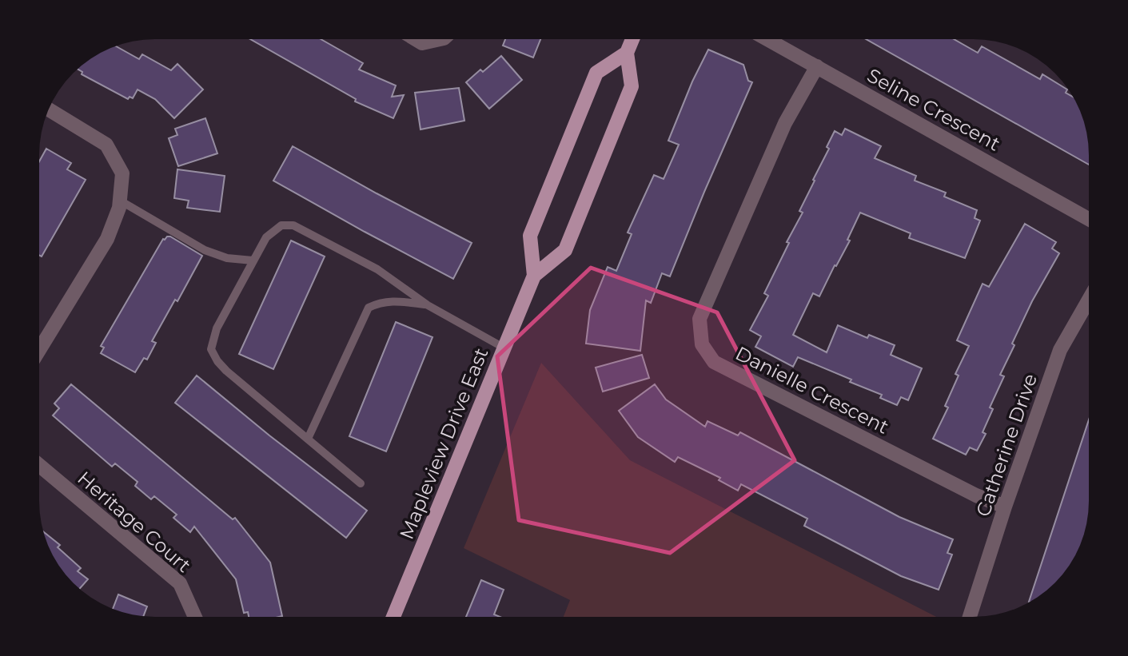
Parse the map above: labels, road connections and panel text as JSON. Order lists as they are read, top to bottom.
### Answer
{
  "streets": {
    "main road": ["Mapleview Drive East"],
    "street": [
      "Seline Crescent",
      "Danielle Crescent",
      "Catherine Drive",
      "Heritage Court"
    ]
  },
  "crossings": [
    ["Seline Crescent", "Danielle Crescent"],
    ["Danielle Crescent", "Catherine Drive"]
  ]
}
